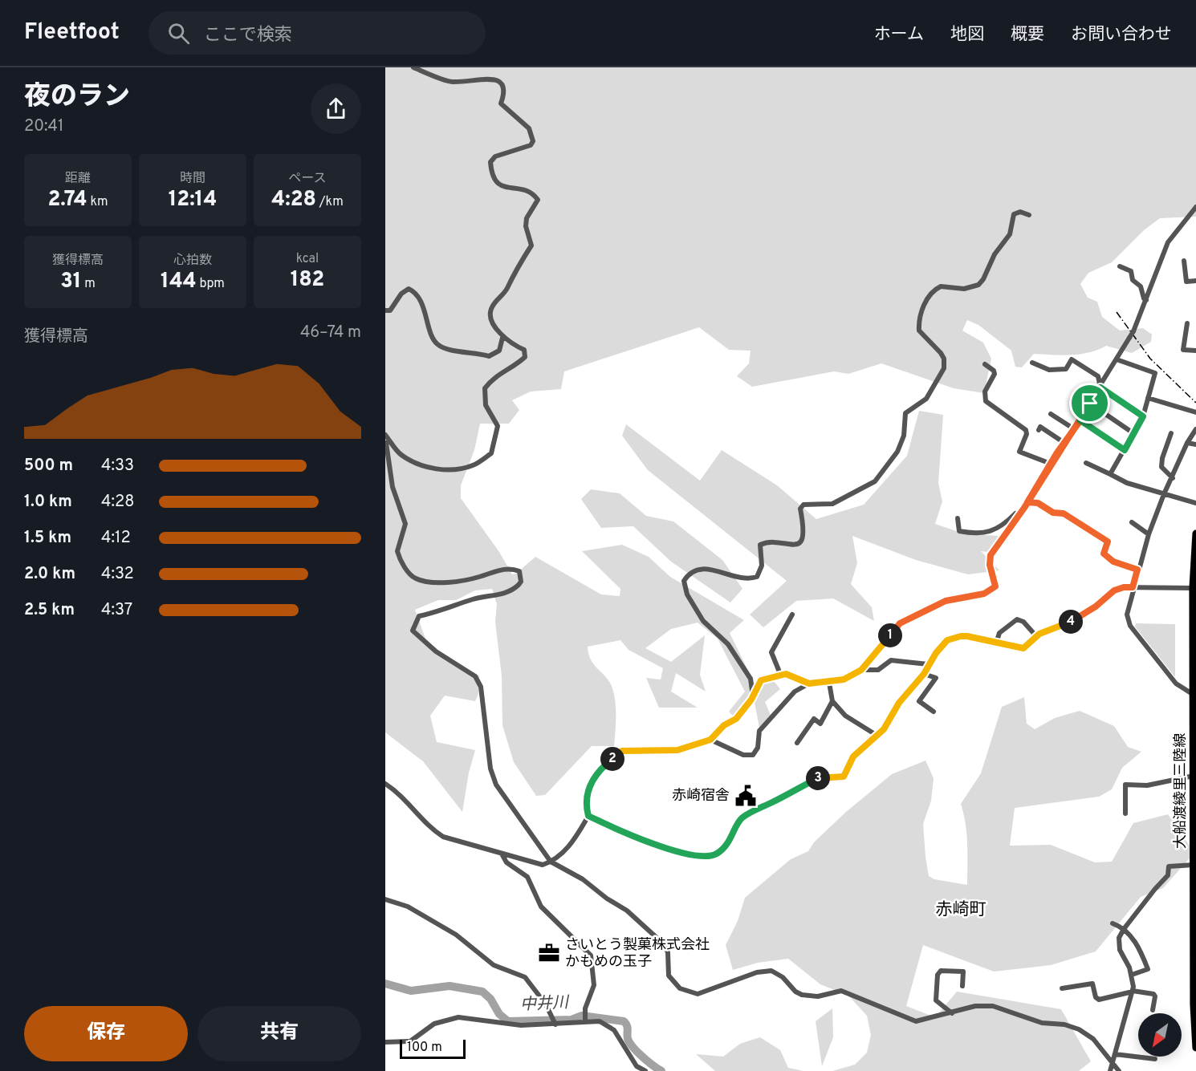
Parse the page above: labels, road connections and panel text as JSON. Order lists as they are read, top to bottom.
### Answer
{
  "streets": {
    "main road": ["大船渡綾里三陸線"]
  },
  "districts": ["赤崎町"],
  "water": ["中井川"],
  "places": {
    "public building": ["赤崎宿舎"],
    "office": ["さいとう製菓株式会社 かもめの玉子"]
  },
  "scale_bar": "100 m",
  "north": "bottom left",
  "page": {
    "header": "Fleetfoot",
    "search": "ここで検索",
    "nav": [
      "ホーム",
      "地図",
      "概要",
      "お問い合わせ"
    ],
    "heading": ["夜のラン", "20:41"],
    "stats": [
      ["距離", "2.74 km"],
      ["時間", "12:14"],
      ["ペース", "4:28 /km"],
      ["獲得標高", "31 m"],
      ["心拍数", "144 bpm"],
      ["kcal", "182"]
    ],
    "chart": ["獲得標高", "46–74 m"],
    "list": [
      {
        "name": "500 m",
        "note": "4:33"
      },
      {
        "name": "1.0 km",
        "note": "4:28"
      },
      {
        "name": "1.5 km",
        "note": "4:12"
      },
      {
        "name": "2.0 km",
        "note": "4:32"
      },
      {
        "name": "2.5 km",
        "note": "4:37"
      }
    ],
    "pins": [
      "4",
      "1",
      "2",
      "3"
    ],
    "buttons": ["保存", "共有"],
    "scale": "100 m"
  }
}
